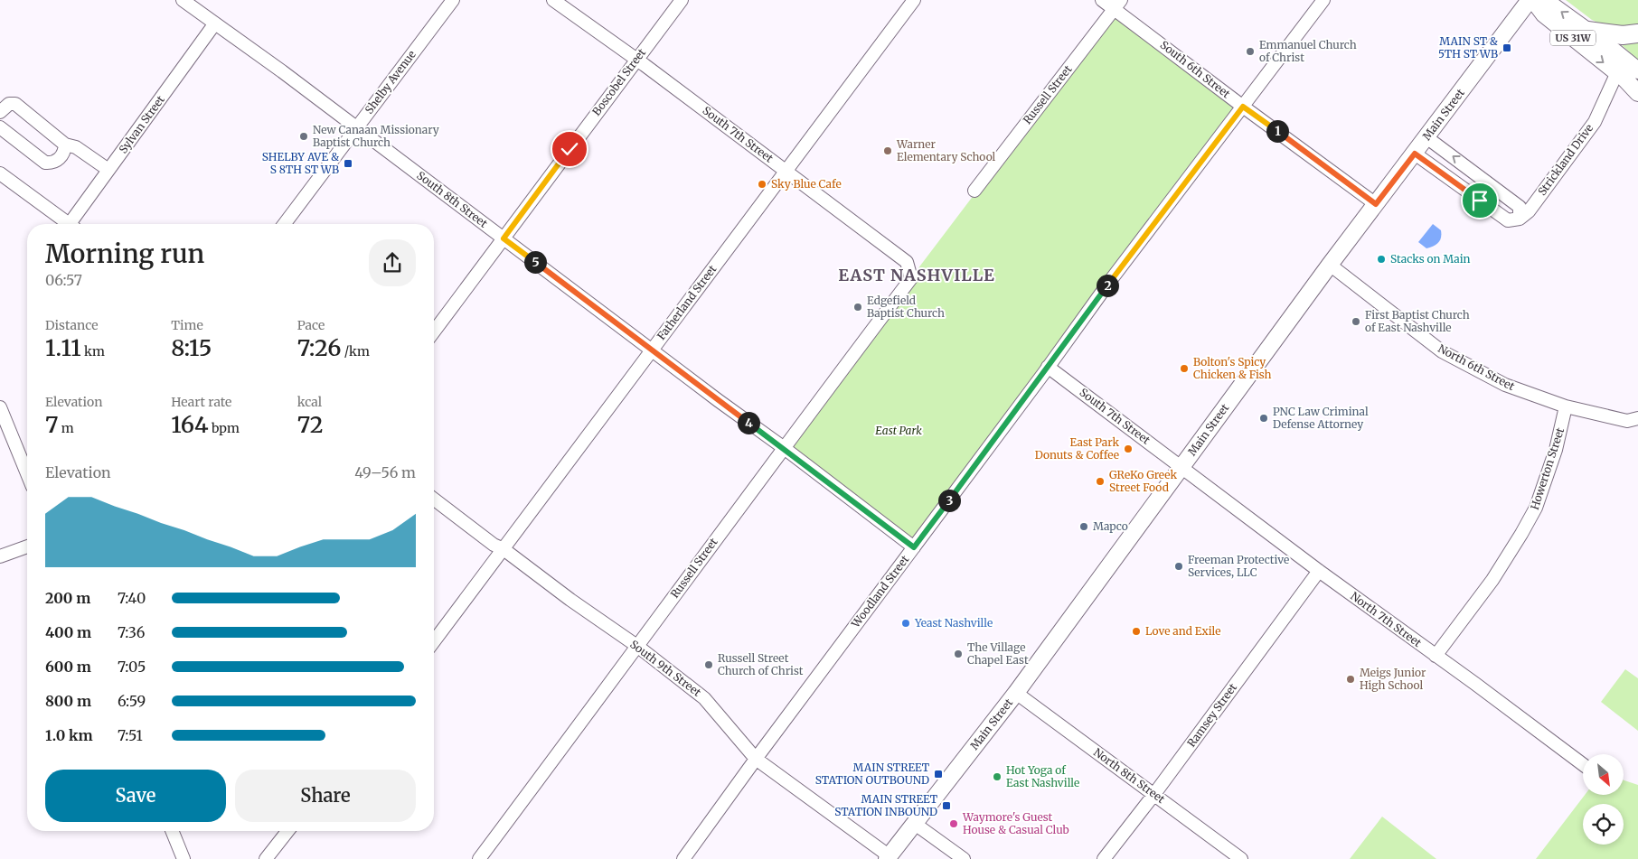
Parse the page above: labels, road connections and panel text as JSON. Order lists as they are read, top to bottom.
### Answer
{
  "streets": {
    "main road": ["US 31W", "Main Street"],
    "street": [
      "South 6th Street",
      "Shelby Avenue",
      "Boscobel Street",
      "Russell Street",
      "Sylvan Street",
      "South 7th Street",
      "Strickland Drive",
      "South 8th Street",
      "Fatherland Street",
      "North 6th Street",
      "Howerton Street",
      "Woodland Street",
      "North 7th Street",
      "South 9th Street",
      "Ramsey Street",
      "North 8th Street"
    ]
  },
  "crossings": [
    ["US 31W", "Strickland Drive"],
    ["South 6th Street", "Russell Street"],
    ["South 6th Street", "Main Street"],
    ["South 6th Street", "Woodland Street"],
    ["Shelby Avenue", "South 8th Street"],
    ["Boscobel Street", "South 7th Street"],
    ["Boscobel Street", "South 8th Street"],
    ["Russell Street", "South 7th Street"],
    ["Russell Street", "South 8th Street"],
    ["Russell Street", "South 9th Street"],
    ["Main Street", "South 7th Street"],
    ["Main Street", "North 6th Street"],
    ["Main Street", "North 7th Street"],
    ["Main Street", "South 9th Street"],
    ["Main Street", "North 8th Street"],
    ["Sylvan Street", "South 8th Street"],
    ["South 7th Street", "Fatherland Street"],
    ["South 7th Street", "Woodland Street"],
    ["South 7th Street", "North 7th Street"],
    ["South 8th Street", "Fatherland Street"],
    ["South 8th Street", "Woodland Street"],
    ["Fatherland Street", "South 9th Street"],
    ["North 6th Street", "Howerton Street"],
    ["Howerton Street", "North 7th Street"],
    ["Woodland Street", "South 9th Street"],
    ["North 7th Street", "Ramsey Street"],
    ["Ramsey Street", "North 8th Street"]
  ],
  "districts": ["EAST NASHVILLE"],
  "parks": ["East Park"],
  "places": {
    "transit": [
      "MAIN ST & 5TH ST WB",
      "SHELBY AVE & S 8TH ST WB",
      "MAIN STREET STATION OUTBOUND",
      "MAIN STREET STATION INBOUND"
    ],
    "other": [
      "Emmanuel Church of Christ",
      "New Canaan Missionary Baptist Church",
      "Warner Elementary School",
      "Sky Blue Cafe",
      "Stacks on Main",
      "Edgefield Baptist Church",
      "First Baptist Church of East Nashville",
      "Bolton's Spicy Chicken & Fish",
      "PNC Law Criminal Defense Attorney",
      "East Park Donuts & Coffee",
      "GReKo Greek Street Food",
      "Mapco",
      "Freeman Protective Services, LLC",
      "Yeast Nashville",
      "Love and Exile",
      "The Village Chapel East",
      "Russell Street Church of Christ",
      "Meigs Junior High School",
      "Hot Yoga of East Nashville",
      "Waymore's Guest House & Casual Club"
    ]
  },
  "north": "bottom right",
  "page": {
    "pins": [
      "1",
      "5",
      "2",
      "4",
      "3"
    ],
    "heading": ["Morning run", "06:57"],
    "stats": [
      ["Distance", "1.11 km"],
      ["Time", "8:15"],
      ["Pace", "7:26 /km"],
      ["Elevation", "7 m"],
      ["Heart rate", "164 bpm"],
      ["kcal", "72"]
    ],
    "chart": ["Elevation", "49–56 m"],
    "list": [
      {
        "name": "200 m",
        "note": "7:40"
      },
      {
        "name": "400 m",
        "note": "7:36"
      },
      {
        "name": "600 m",
        "note": "7:05"
      },
      {
        "name": "800 m",
        "note": "6:59"
      },
      {
        "name": "1.0 km",
        "note": "7:51"
      }
    ],
    "buttons": ["Save", "Share"]
  }
}
